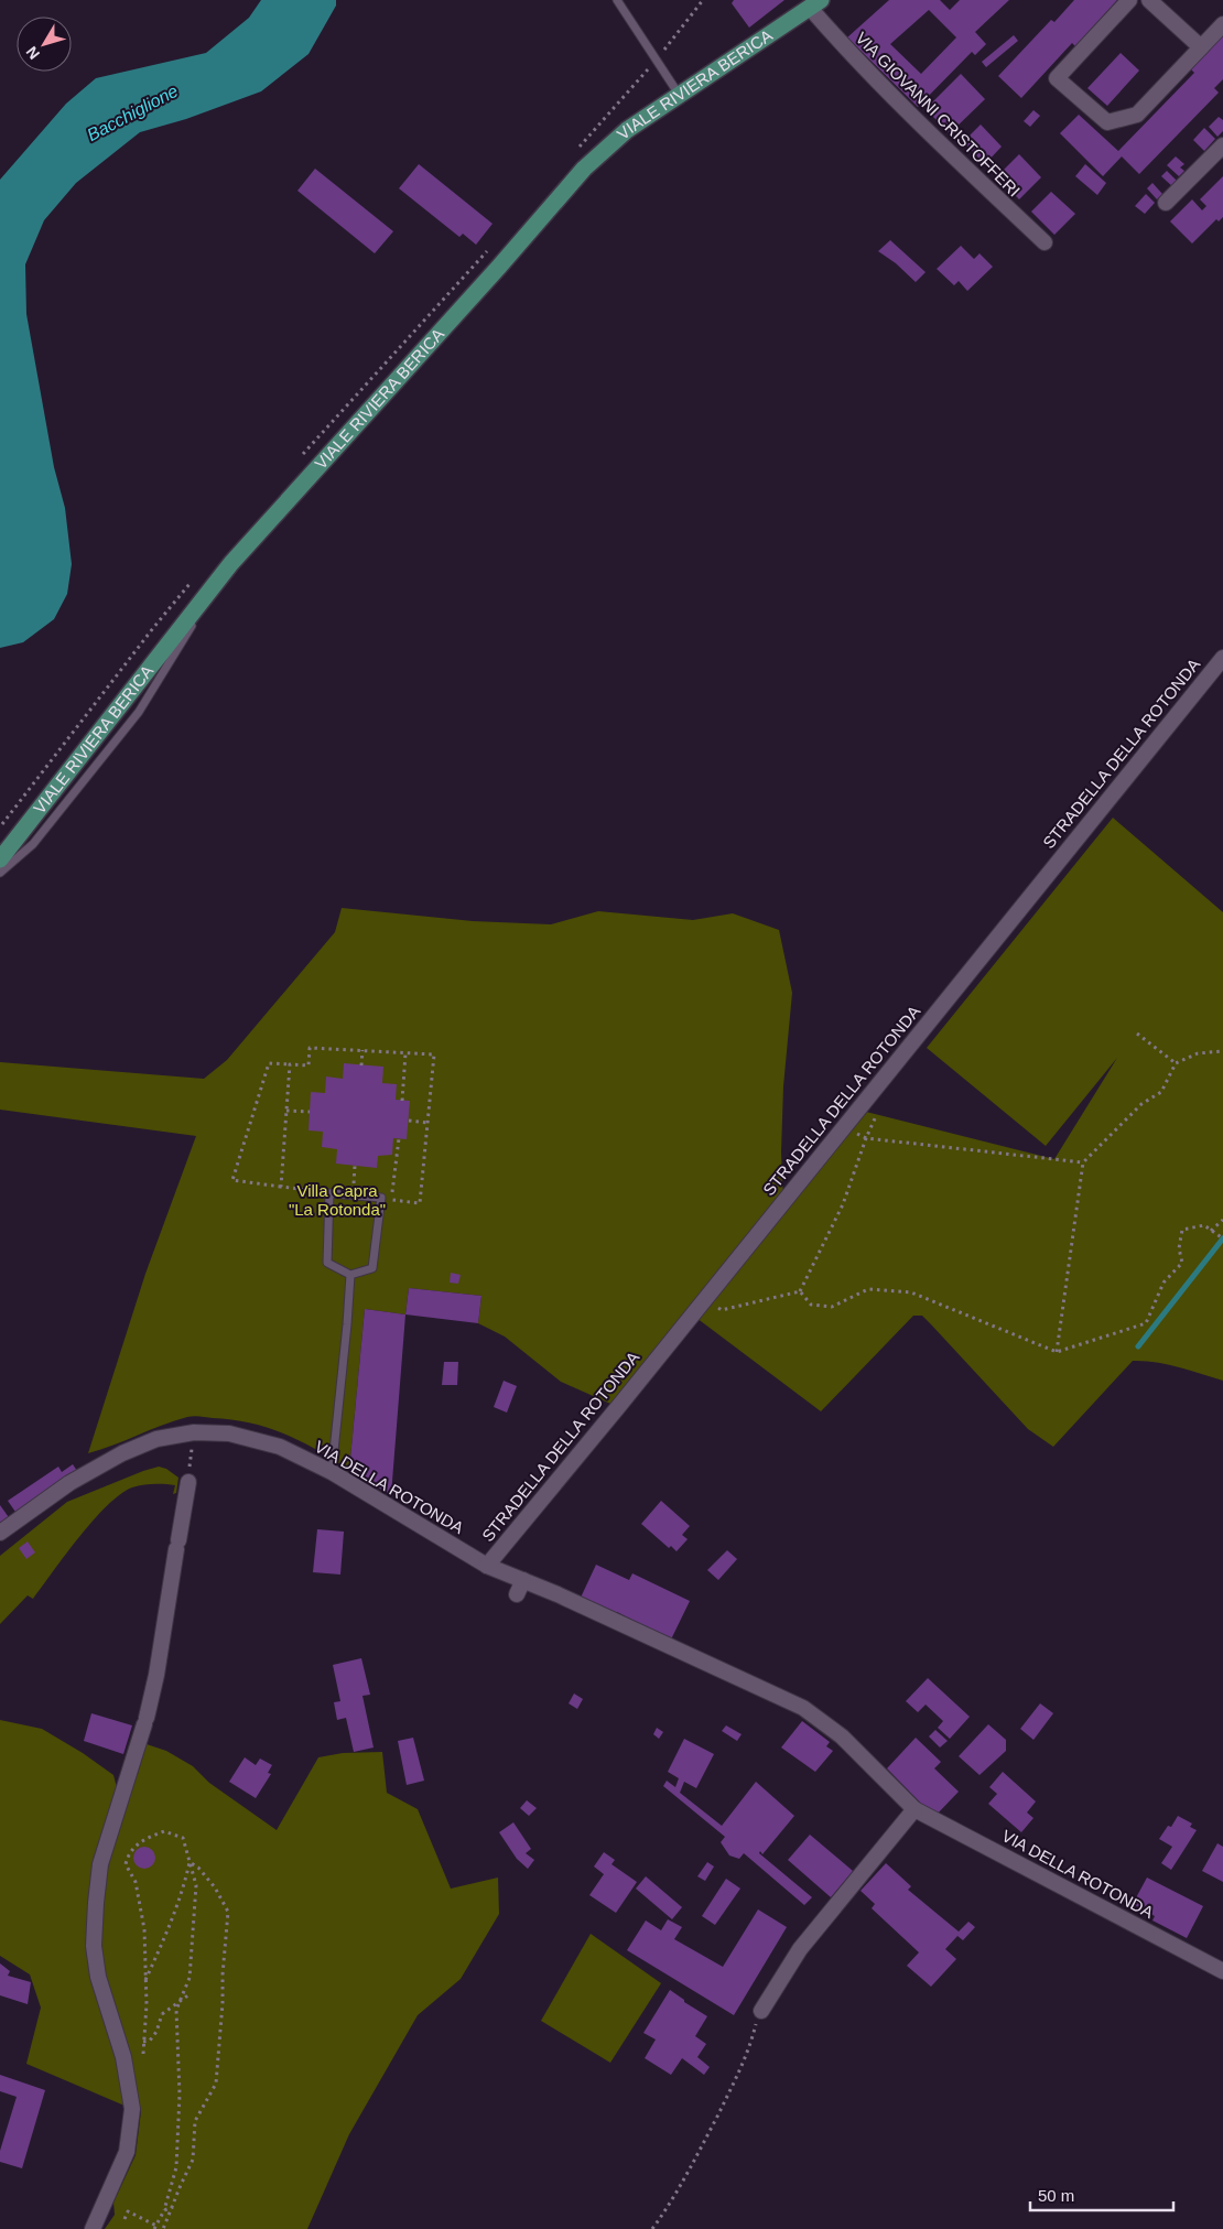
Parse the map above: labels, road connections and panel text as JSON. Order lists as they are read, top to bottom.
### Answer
{
  "streets": {
    "main road": ["VIALE RIVIERA BERICA"],
    "street": ["VIA GIOVANNI CRISTOFFERI", "STRADELLA DELLA ROTONDA", "VIA DELLA ROTONDA"]
  },
  "crossings": [
    ["VIALE RIVIERA BERICA", "VIA GIOVANNI CRISTOFFERI"],
    ["STRADELLA DELLA ROTONDA", "VIA DELLA ROTONDA"]
  ],
  "water": ["Bacchiglione"],
  "parks": ["Villa Capra \"La Rotonda\""],
  "scale_bar": "50 m",
  "north": "bottom left"
}
